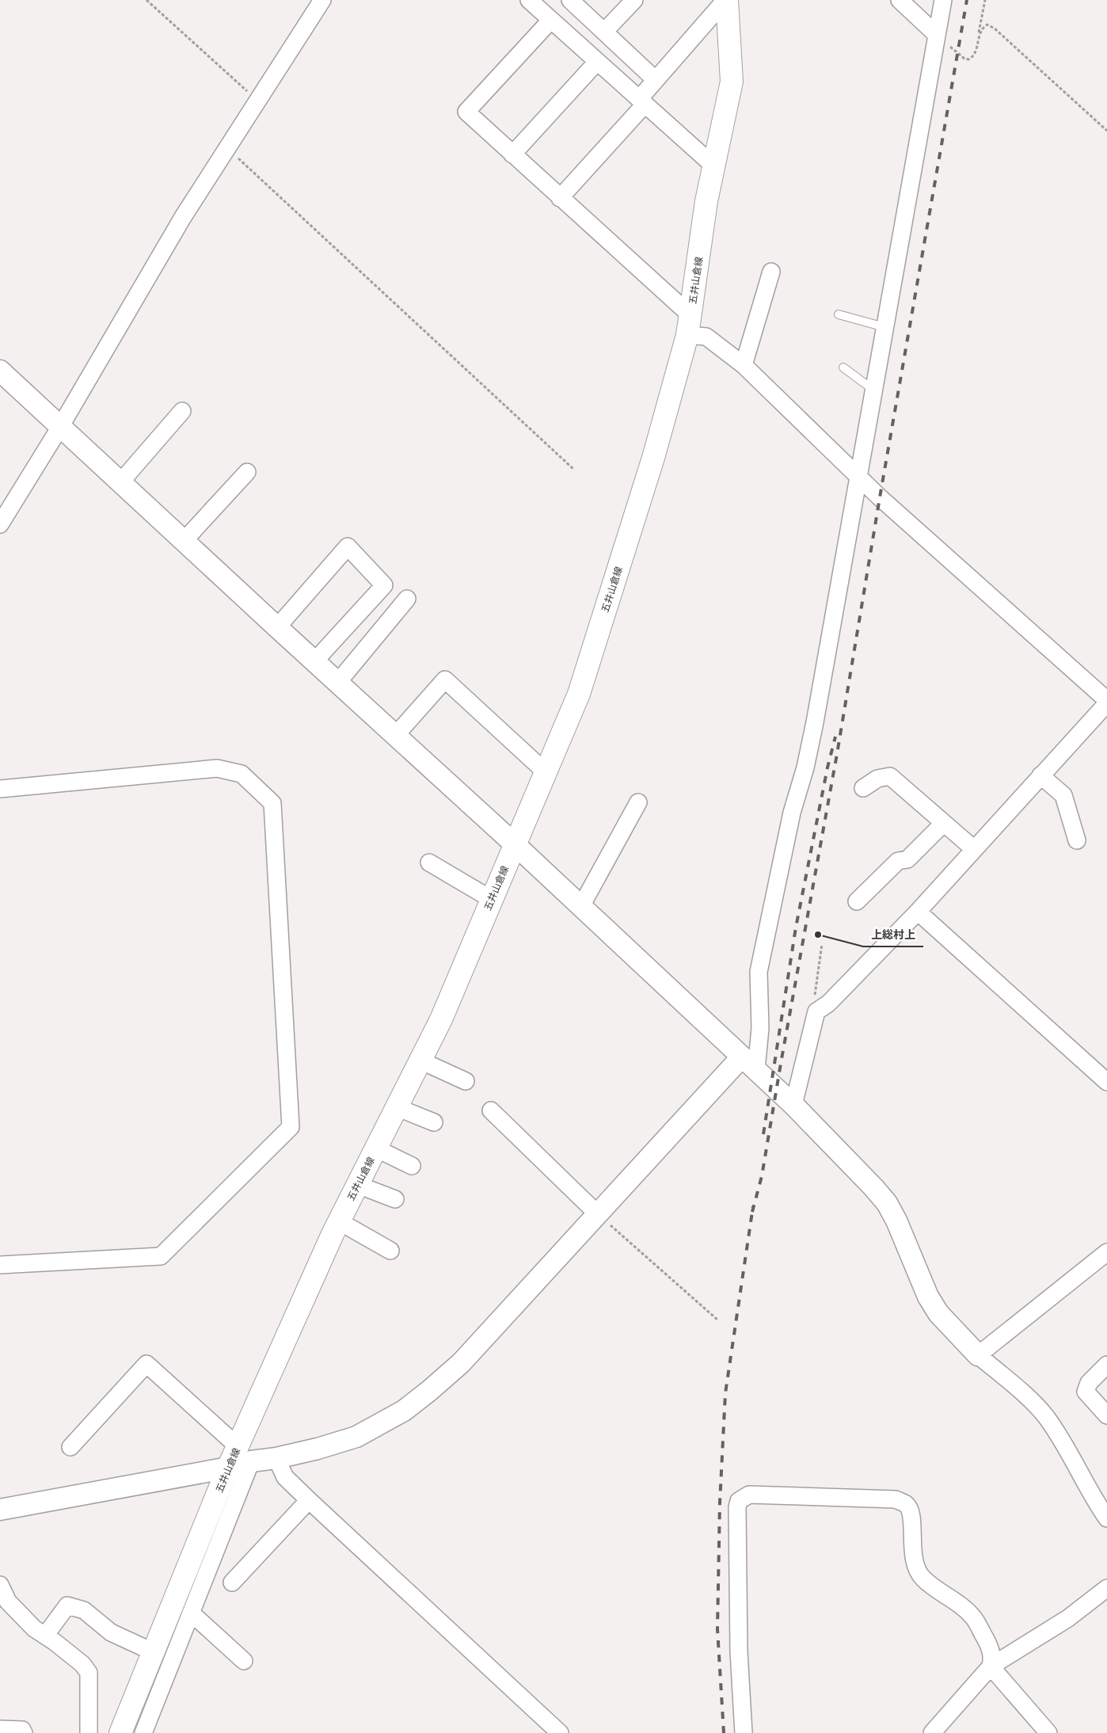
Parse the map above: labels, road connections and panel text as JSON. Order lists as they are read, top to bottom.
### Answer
{
  "streets": {
    "main road": ["五井山倉線"]
  },
  "places": ["上総村上"]
}
